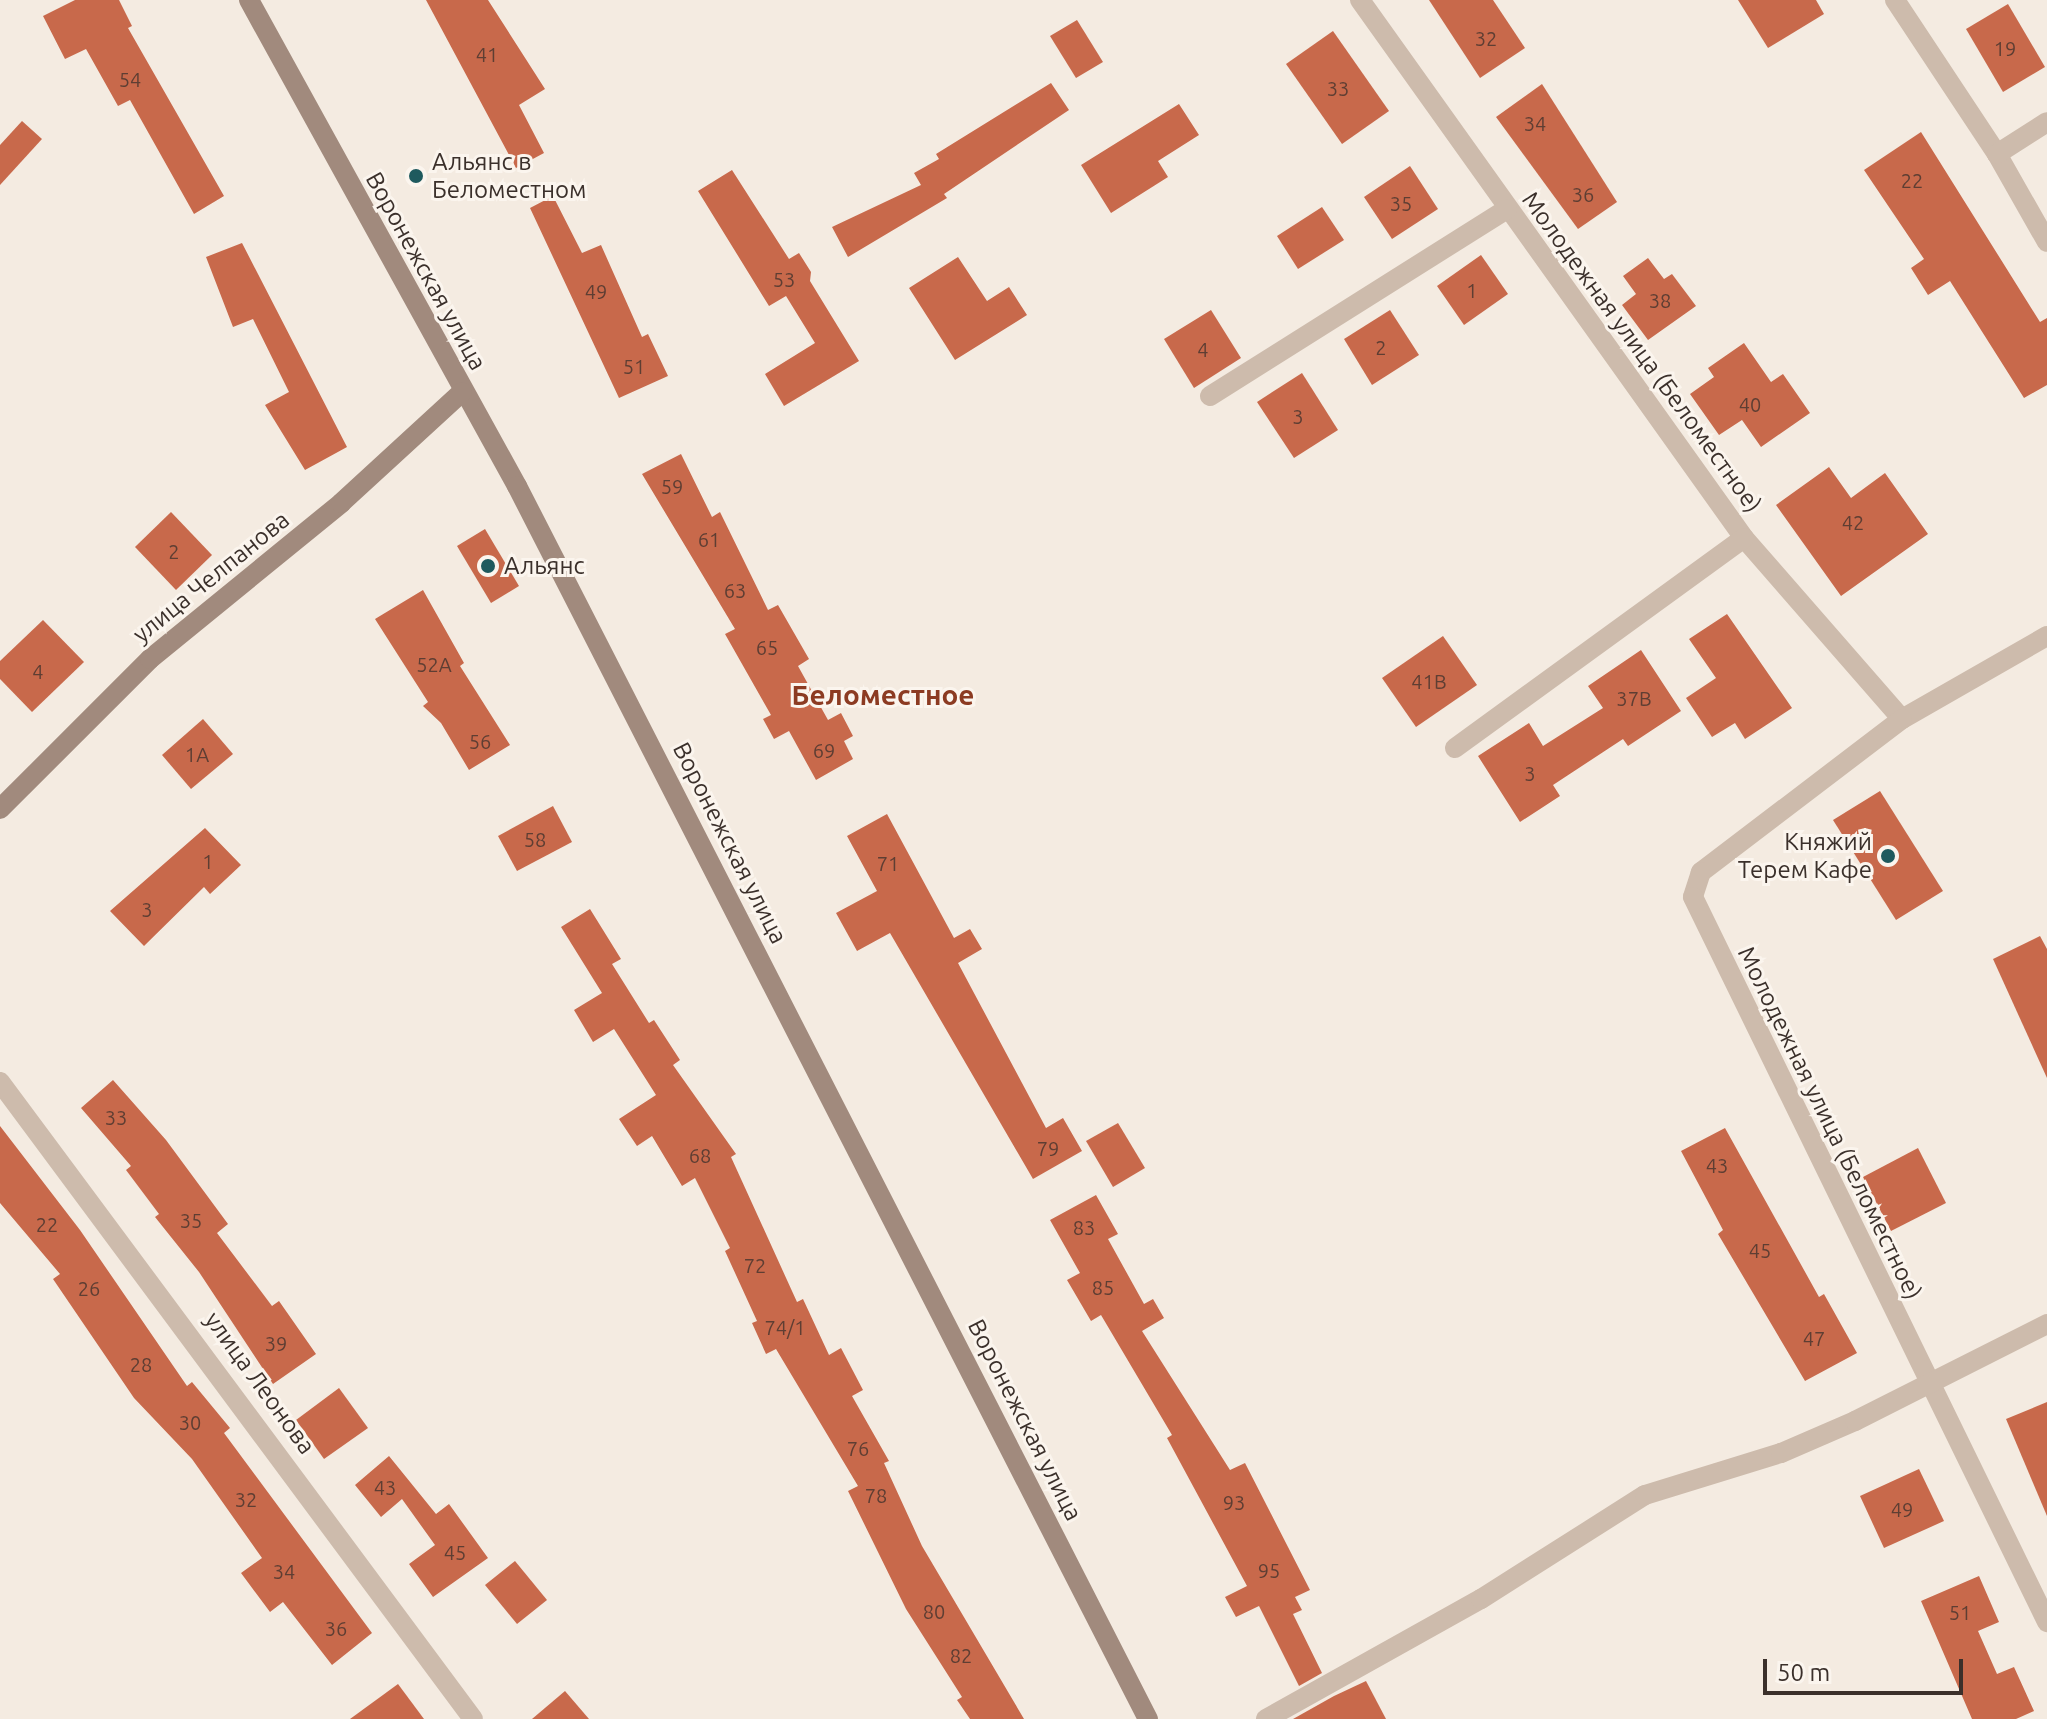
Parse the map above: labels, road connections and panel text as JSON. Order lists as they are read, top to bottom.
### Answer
{
  "streets": {
    "street": [
      "Воронежская улица",
      "Молодежная улица (Беломестное)",
      "улица Челпанова",
      "улица Леонова"
    ]
  },
  "crossings": [
    ["Воронежская улица", "улица Челпанова"]
  ],
  "districts": ["Беломестное"],
  "places": ["Альянс в Беломестном", "Альянс", "Княжий Терем Кафе"],
  "house_numbers": [
    "32",
    "19",
    "41",
    "54",
    "33",
    "34",
    "22",
    "36",
    "35",
    "53",
    "1",
    "49",
    "38",
    "2",
    "4",
    "51",
    "40",
    "3",
    "59",
    "42",
    "61",
    "2",
    "63",
    "65",
    "52А",
    "4",
    "41В",
    "37В",
    "56",
    "69",
    "1А",
    "3",
    "58",
    "1",
    "71",
    "3",
    "33",
    "79",
    "68",
    "43",
    "35",
    "22",
    "83",
    "45",
    "72",
    "85",
    "26",
    "74/1",
    "47",
    "39",
    "28",
    "30",
    "76",
    "43",
    "78",
    "32",
    "93",
    "49",
    "45",
    "95",
    "34",
    "80",
    "51",
    "36",
    "82"
  ],
  "scale_bar": "50 m"
}
